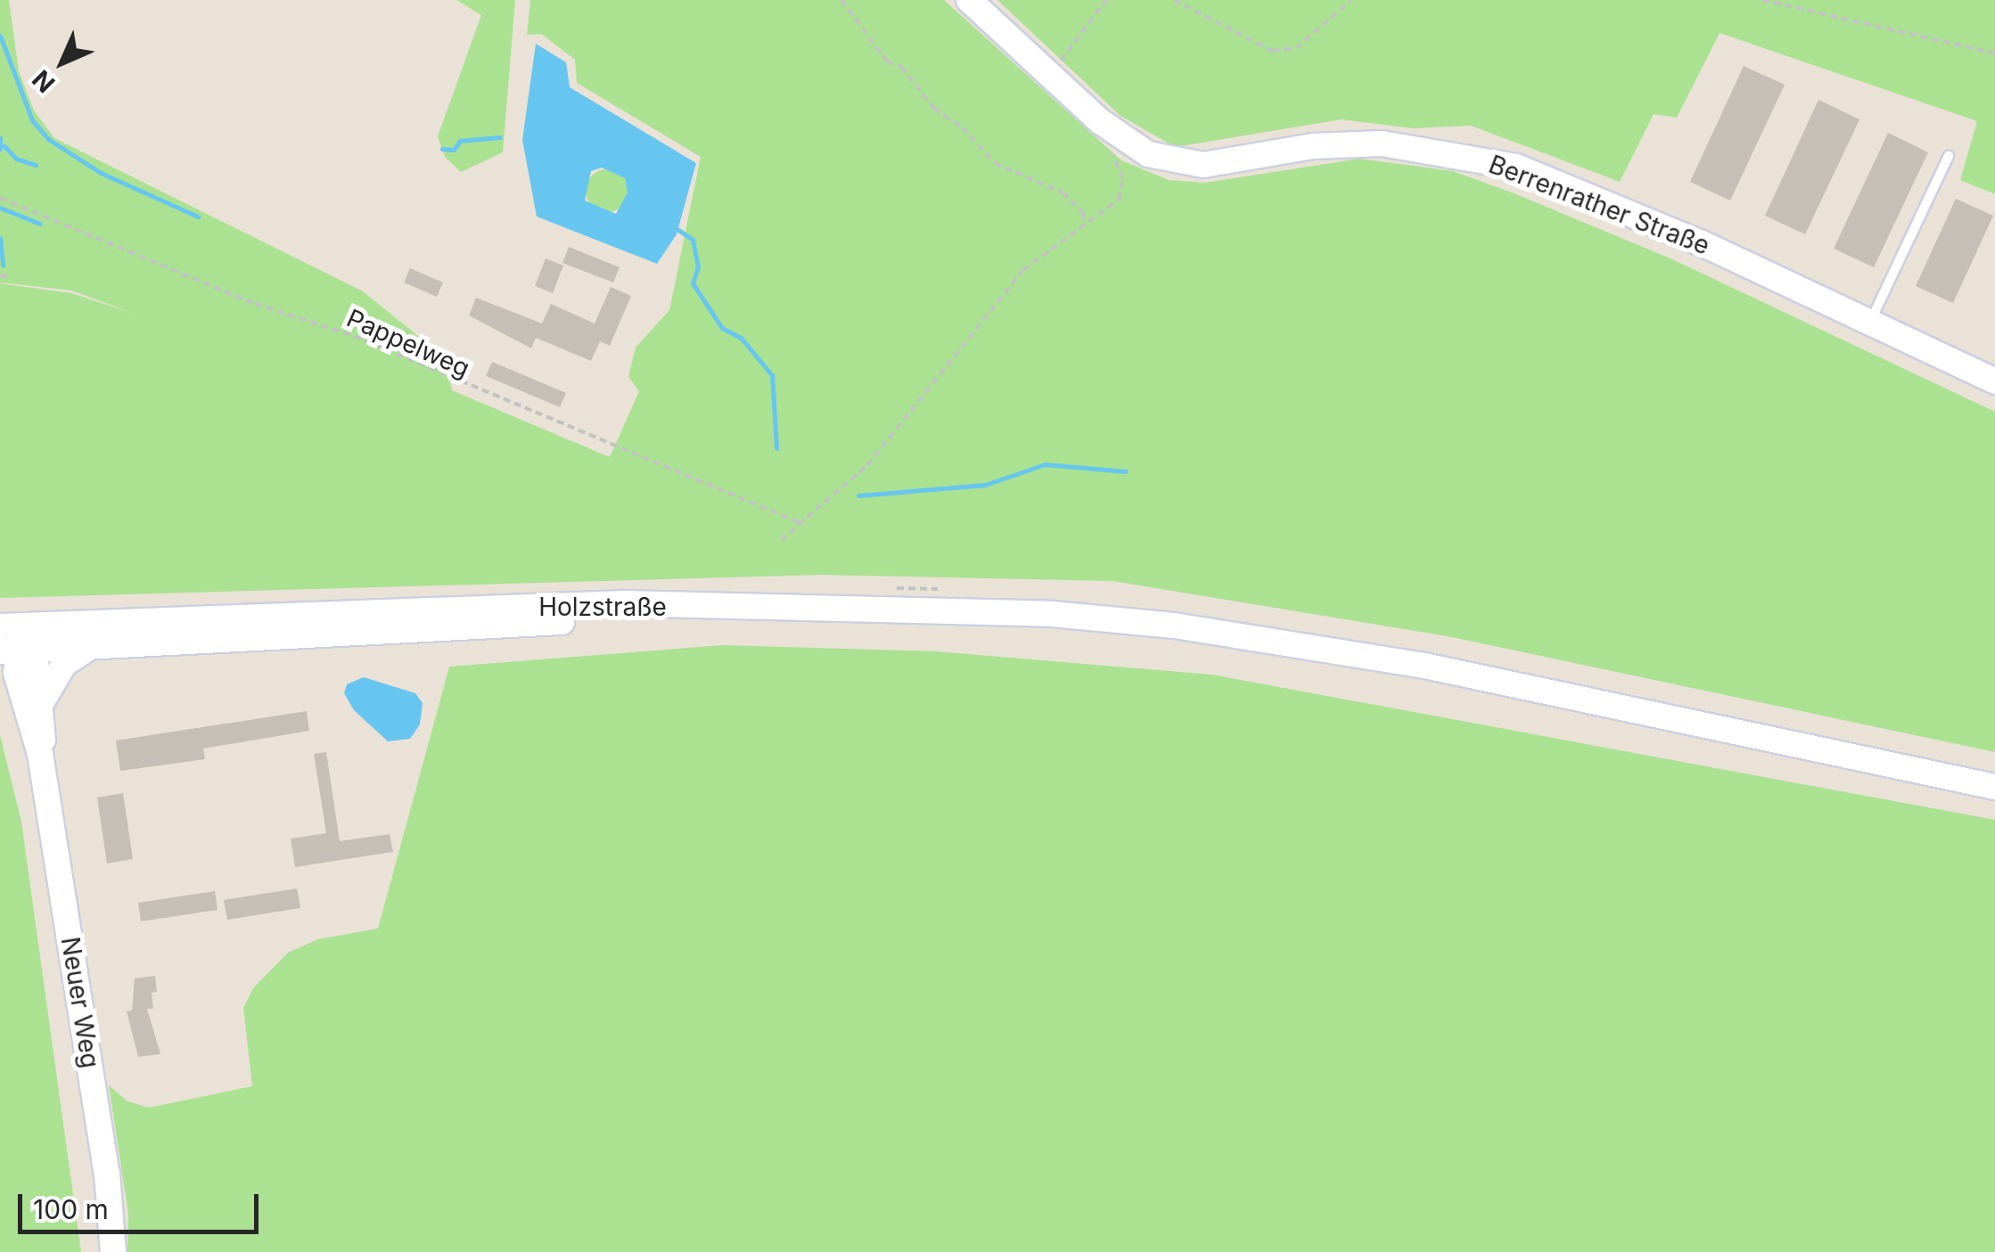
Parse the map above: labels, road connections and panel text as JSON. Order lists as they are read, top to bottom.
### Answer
{
  "streets": {
    "main road": ["Berrenrather Straße", "Holzstraße", "Neuer Weg"],
    "path": ["Pappelweg"]
  },
  "crossings": [
    ["Holzstraße", "Neuer Weg"]
  ],
  "scale_bar": "100 m",
  "north": "bottom left"
}
